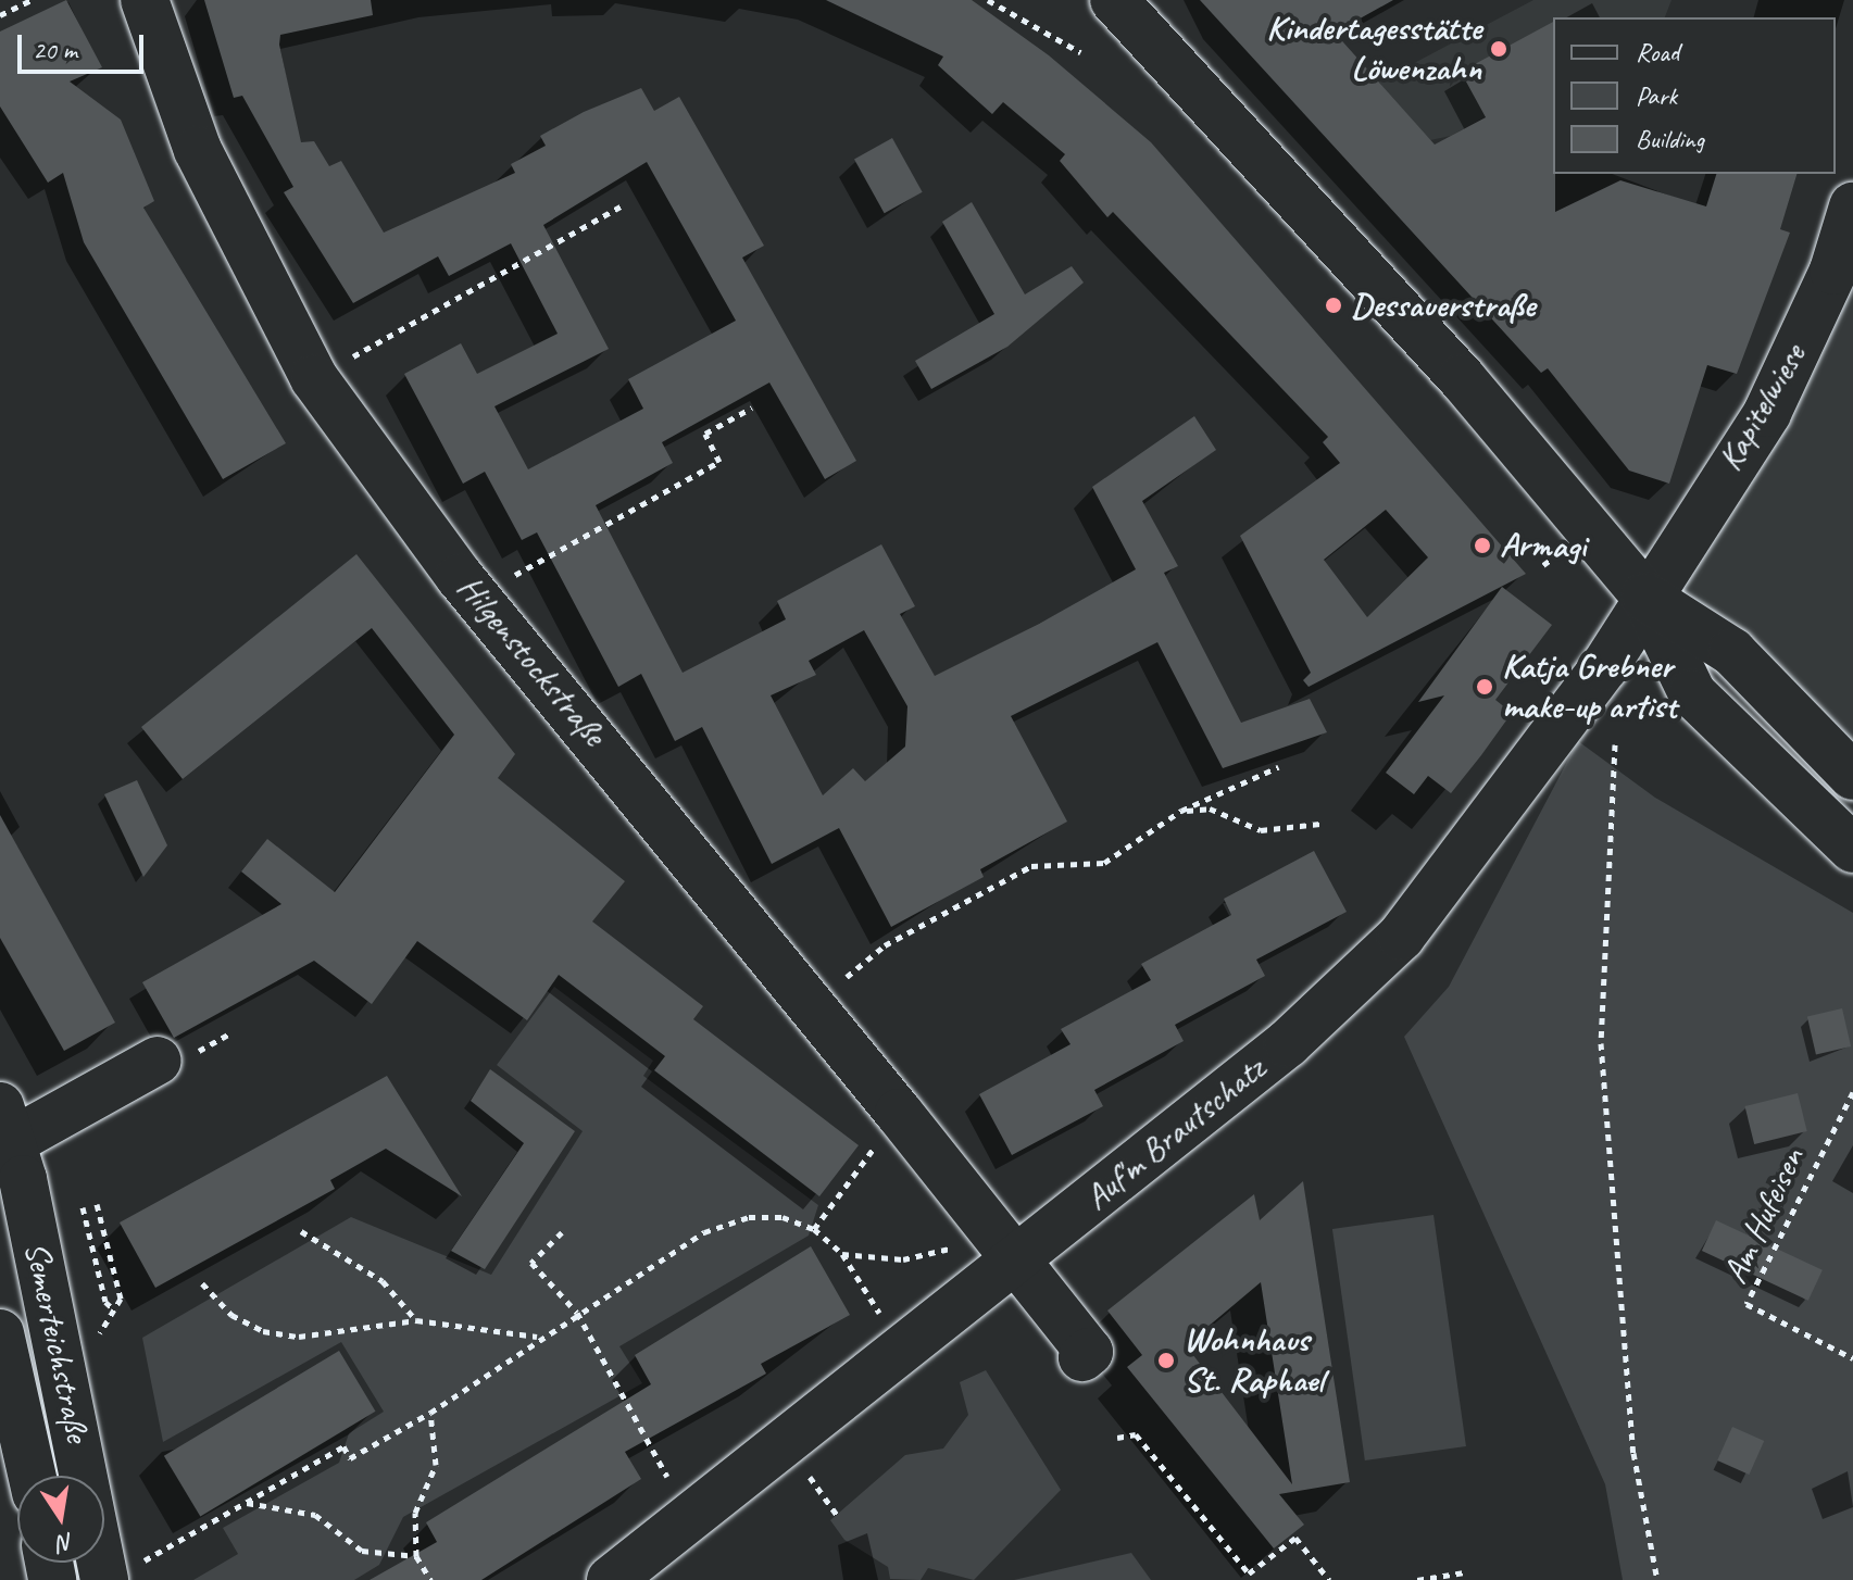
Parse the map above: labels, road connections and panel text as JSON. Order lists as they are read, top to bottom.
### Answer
{
  "streets": {
    "street": [
      "Kapitelwiese",
      "Hilgenstockstraße",
      "Auf'm Brautschatz",
      "Semerteichstraße"
    ],
    "path": ["Am Hufeisen"]
  },
  "crossings": [
    ["Kapitelwiese", "Auf'm Brautschatz"],
    ["Hilgenstockstraße", "Auf'm Brautschatz"]
  ],
  "places": [
    "Kindertagesstätte Löwenzahn",
    "Dessauerstraße",
    "Armagi",
    "Katja Grebner make-up artist",
    "Wohnhaus St. Raphael"
  ],
  "legend": ["Road", "Park", "Building"],
  "scale_bar": "20 m",
  "north": "bottom"
}
